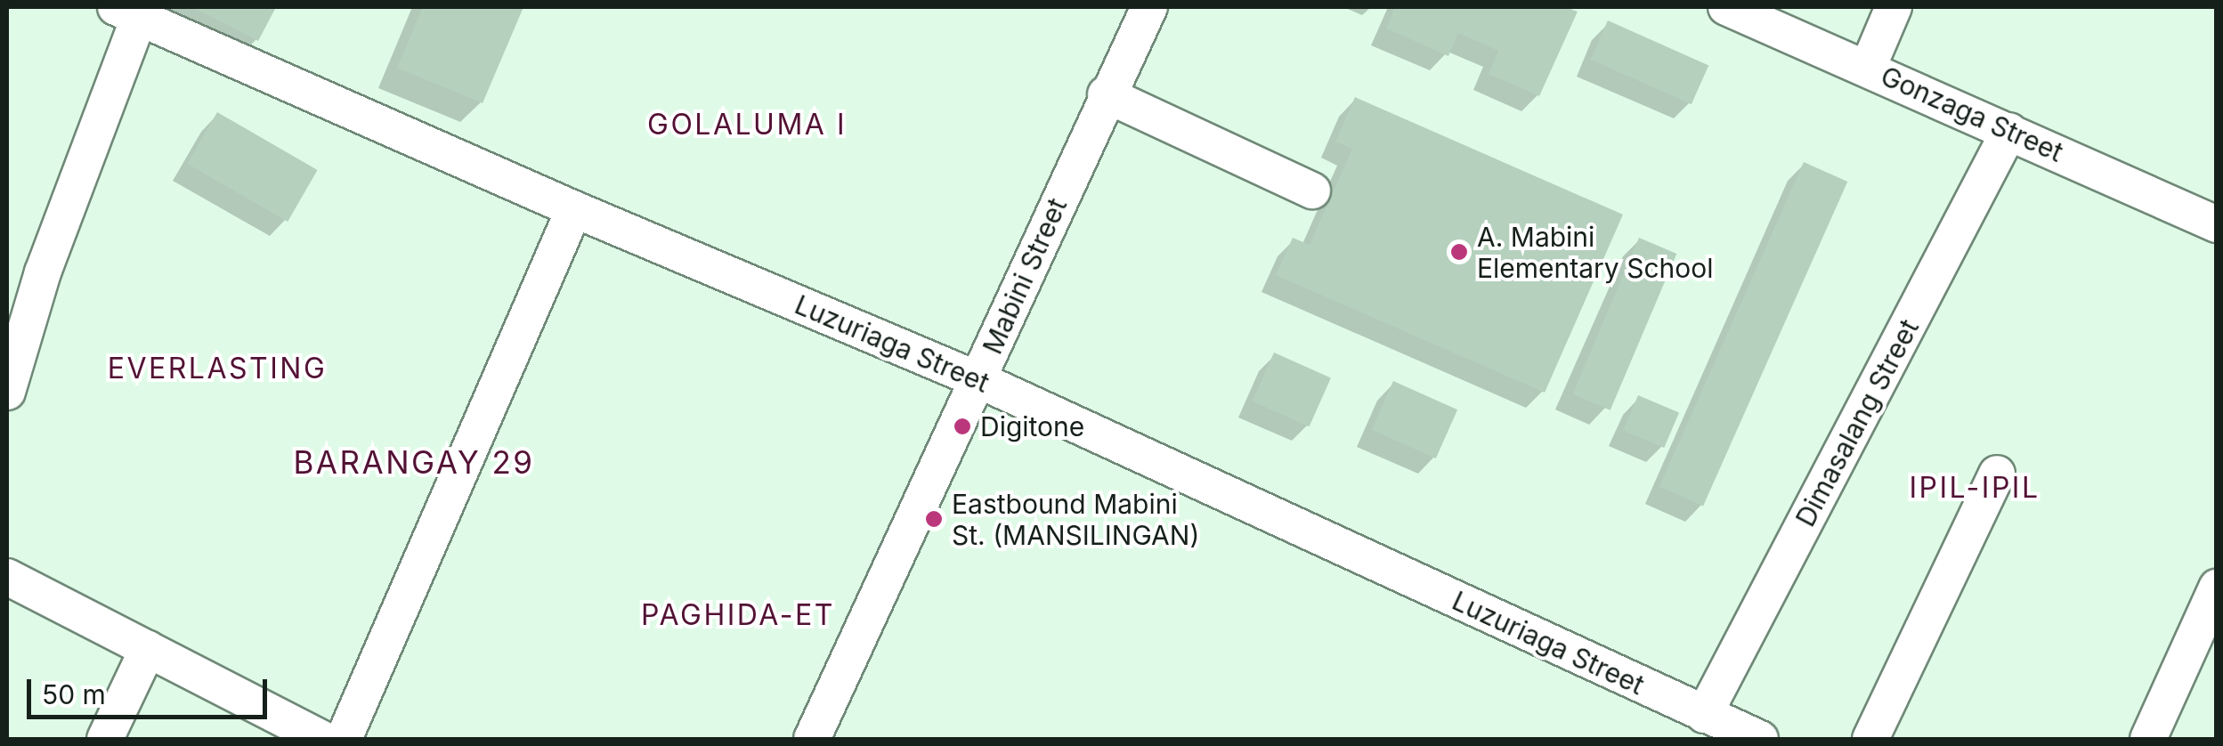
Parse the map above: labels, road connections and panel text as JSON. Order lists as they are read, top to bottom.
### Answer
{
  "streets": {
    "street": [
      "Gonzaga Street",
      "Mabini Street",
      "Luzuriaga Street",
      "Dimasalang Street"
    ]
  },
  "crossings": [
    ["Gonzaga Street", "Dimasalang Street"],
    ["Mabini Street", "Luzuriaga Street"],
    ["Luzuriaga Street", "Dimasalang Street"]
  ],
  "districts": [
    "GOLALUMA I",
    "EVERLASTING",
    "BARANGAY 29",
    "IPIL-IPIL",
    "PAGHIDA-ET"
  ],
  "places": ["A. Mabini Elementary School", "Digitone", "Eastbound Mabini St. (MANSILINGAN)"],
  "scale_bar": "50 m"
}
